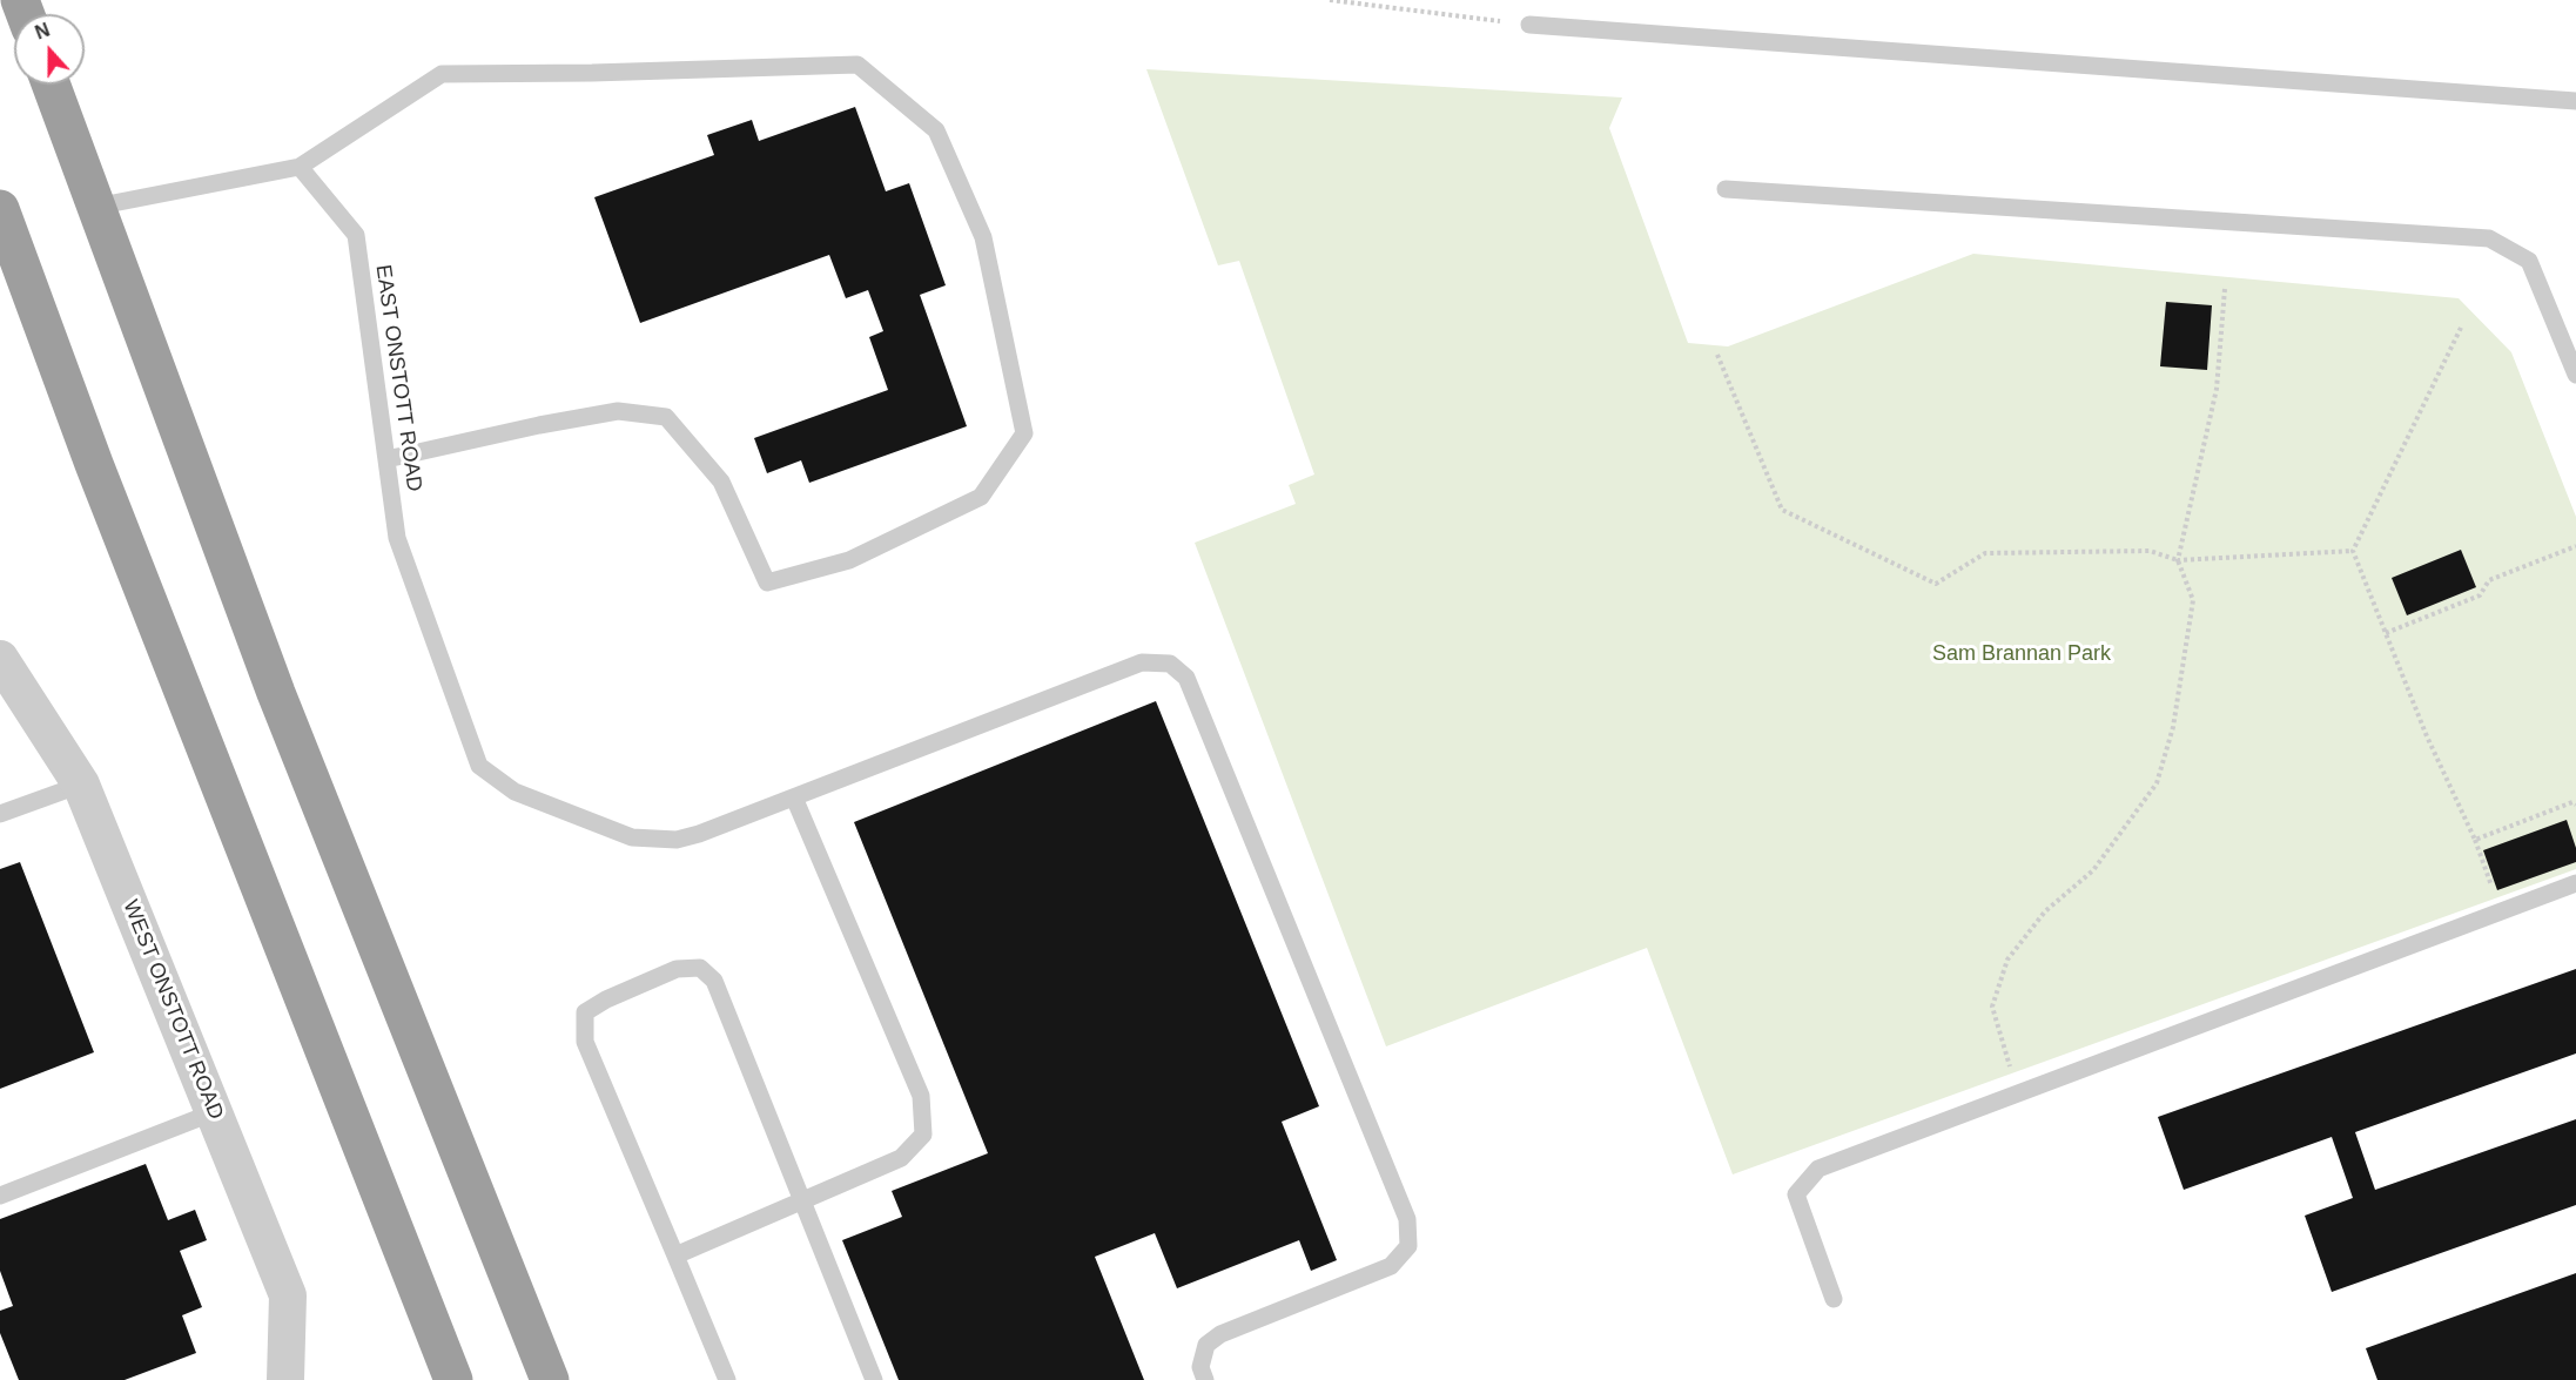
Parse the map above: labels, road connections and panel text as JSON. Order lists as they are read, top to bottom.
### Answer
{
  "streets": {
    "street": ["WEST ONSTOTT ROAD"],
    "lane": ["EAST ONSTOTT ROAD"]
  },
  "parks": ["Sam Brannan Park"],
  "north": "top"
}
